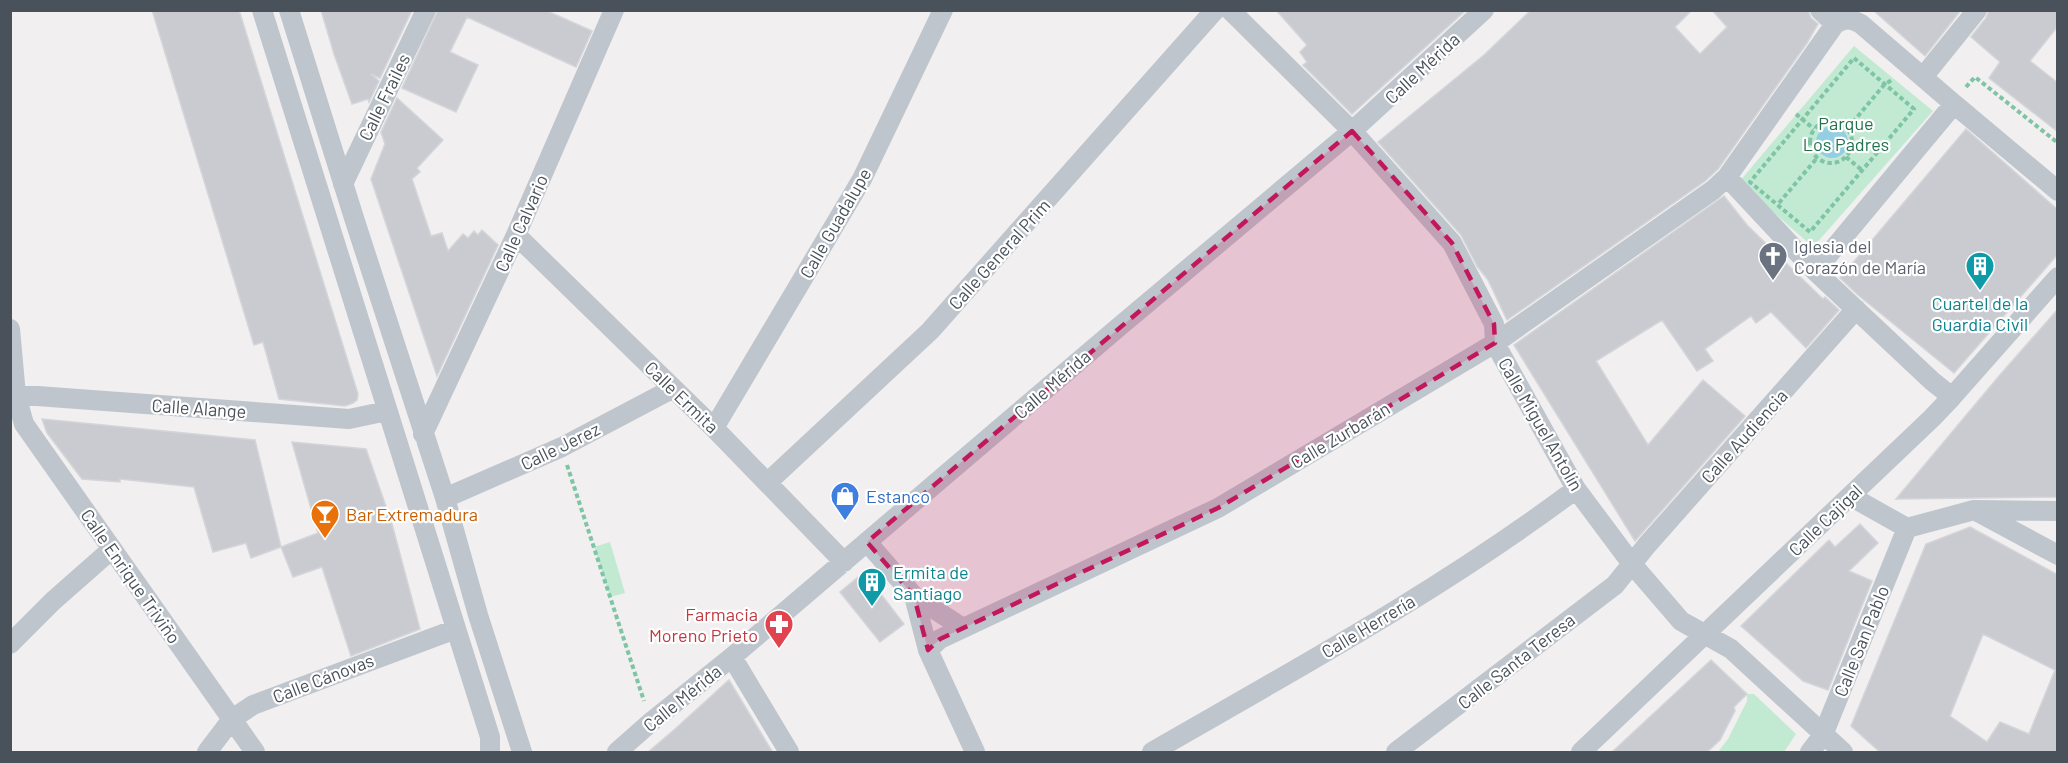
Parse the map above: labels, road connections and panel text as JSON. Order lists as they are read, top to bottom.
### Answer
{
  "streets": {
    "street": [
      "Calle Mérida",
      "Calle Frailes",
      "Calle Calvario",
      "Calle Guadalupe",
      "Calle General Prim",
      "Calle Ermita",
      "Calle Alange",
      "Calle Miguel Antolín",
      "Calle Zurbarán",
      "Calle Audiencia",
      "Calle Jerez",
      "Calle Cajigal",
      "Calle Enrique Triviño",
      "Calle Herrería",
      "Calle San Pablo",
      "Calle Santa Teresa",
      "Calle Cánovas"
    ]
  },
  "crossings": [
    ["Calle Mérida", "Calle Ermita"],
    ["Calle Mérida", "Calle Miguel Antolín"],
    ["Calle Calvario", "Calle Ermita"],
    ["Calle Guadalupe", "Calle Ermita"],
    ["Calle General Prim", "Calle Ermita"],
    ["Calle Ermita", "Calle Jerez"],
    ["Calle Alange", "Calle Enrique Triviño"],
    ["Calle Miguel Antolín", "Calle Zurbarán"],
    ["Calle Miguel Antolín", "Calle Audiencia"],
    ["Calle Miguel Antolín", "Calle Cajigal"],
    ["Calle Miguel Antolín", "Calle Herrería"],
    ["Calle Miguel Antolín", "Calle San Pablo"],
    ["Calle Miguel Antolín", "Calle Santa Teresa"],
    ["Calle Audiencia", "Calle Santa Teresa"],
    ["Calle Enrique Triviño", "Calle Cánovas"]
  ],
  "parks": ["Parque Los Padres"],
  "places": {
    "church": ["Iglesia del Corazón de María"],
    "building": ["Cuartel de la Guardia Civil", "Ermita de Santiago"],
    "shop": ["Estanco"],
    "bar": ["Bar Extremadura"],
    "pharmacy": ["Farmacia Moreno Prieto"]
  }
}
